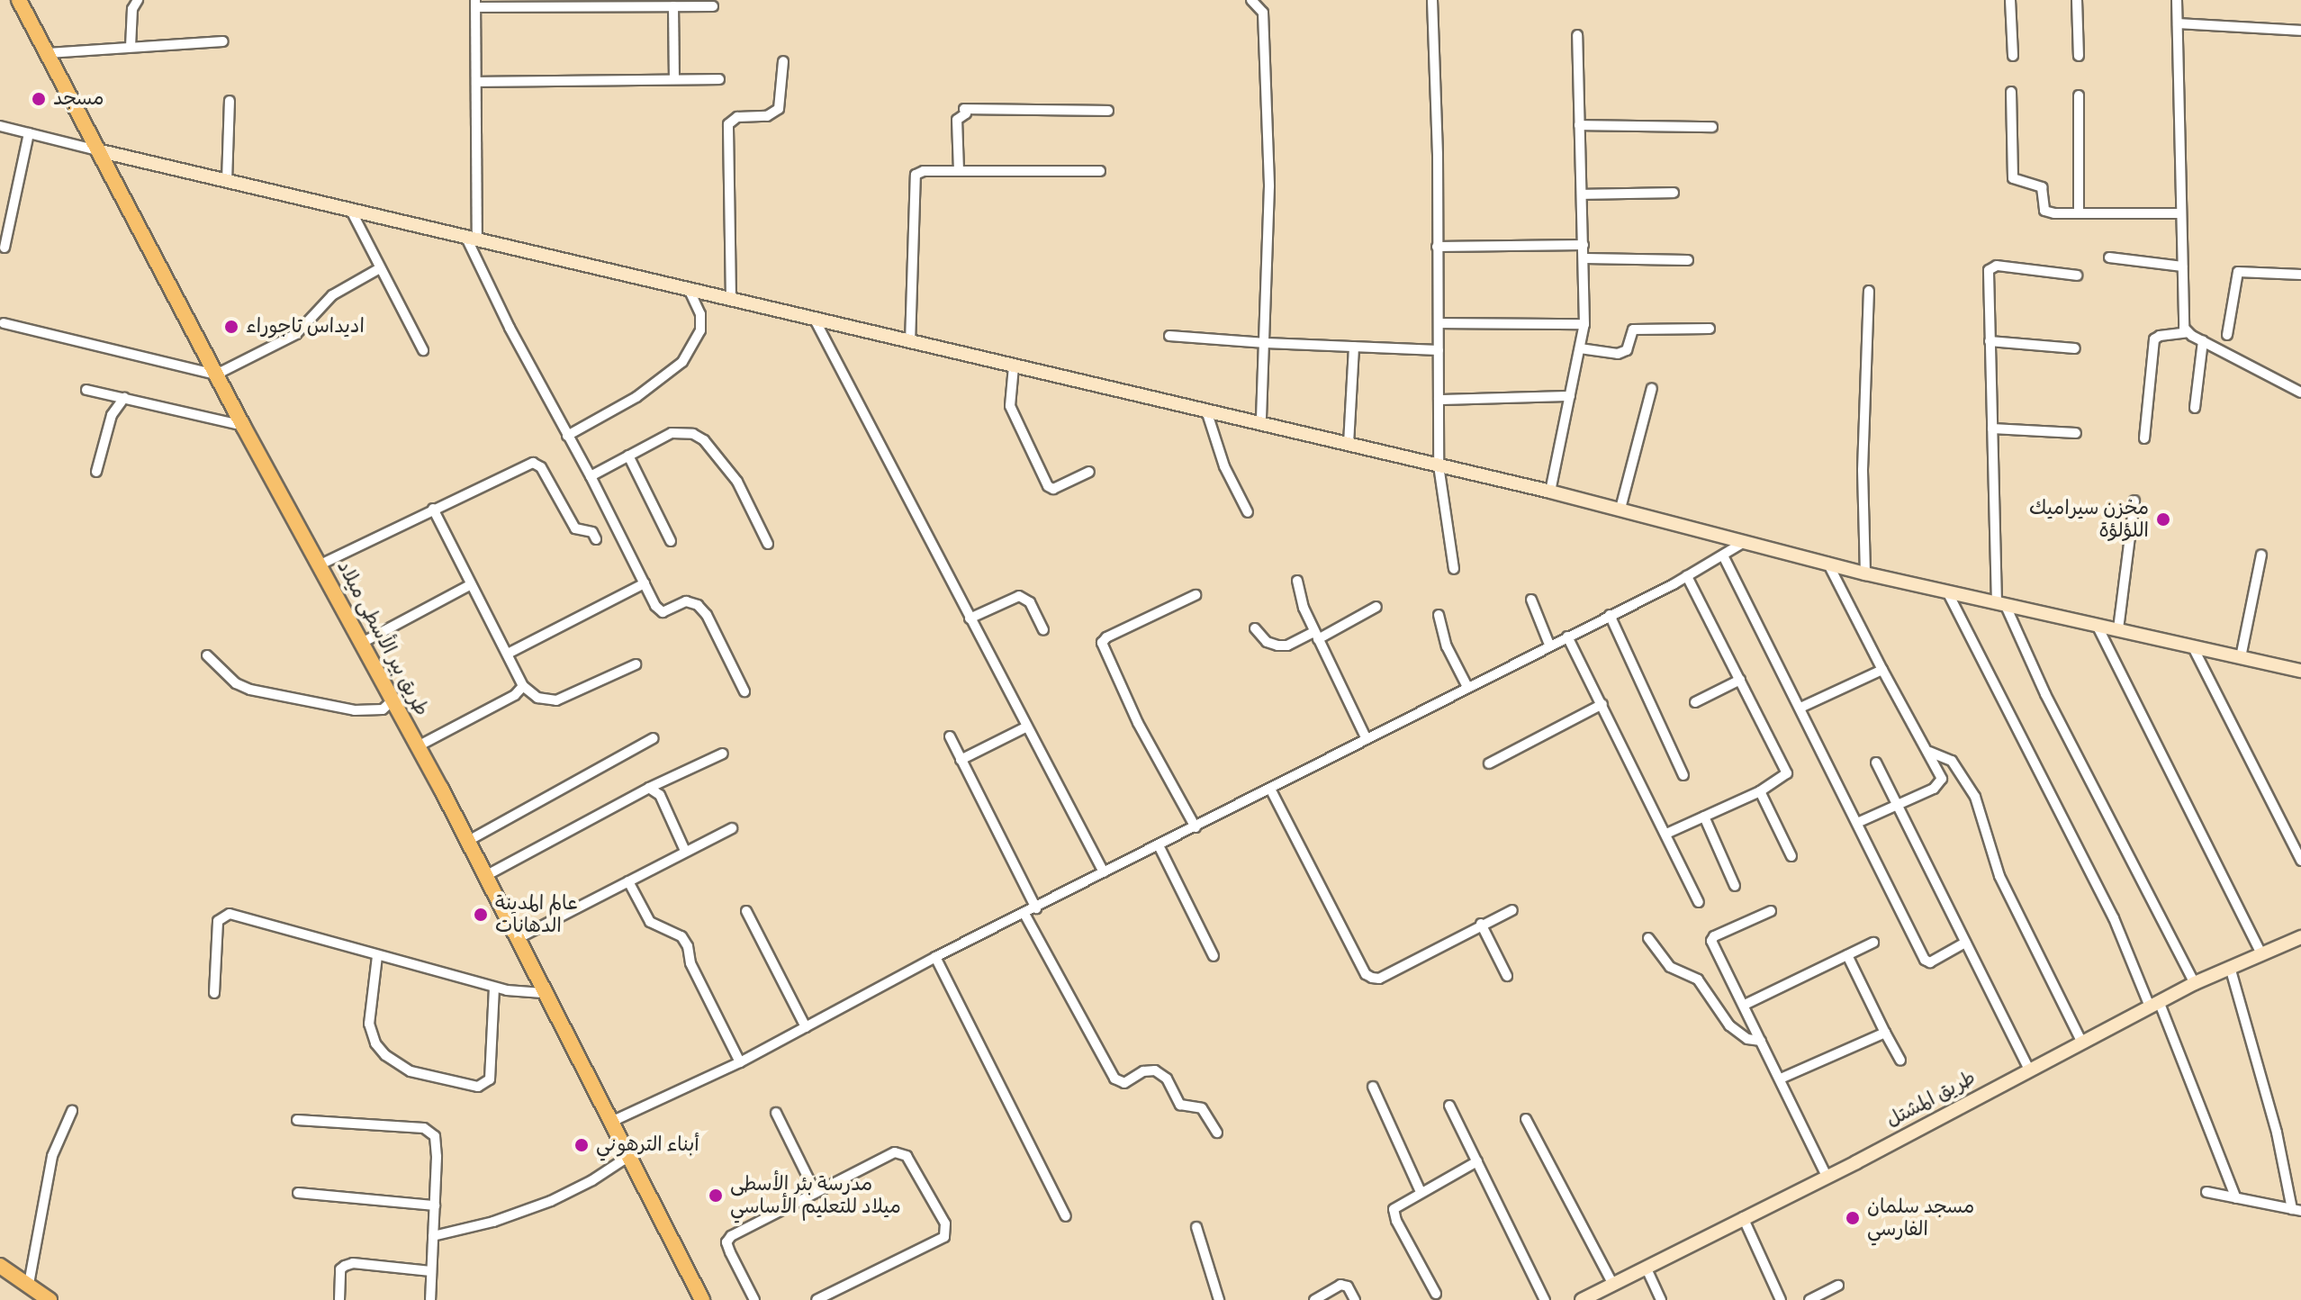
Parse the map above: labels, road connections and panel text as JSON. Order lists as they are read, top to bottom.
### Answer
{
  "streets": {
    "main road": ["طريق بير الأسطى ميلاد"],
    "street": ["طريق المشتل"]
  },
  "places": [
    "مسجد",
    "اديداس تاجوراء",
    "مخزن سيراميك اللؤلؤة",
    "عالم المدينة الدهانات",
    "أبناء الترهوني",
    "مدرسة بئر الأسطى ميلاد للتعليم الأساسي",
    "مسجد سلمان الفارسي"
  ]
}
